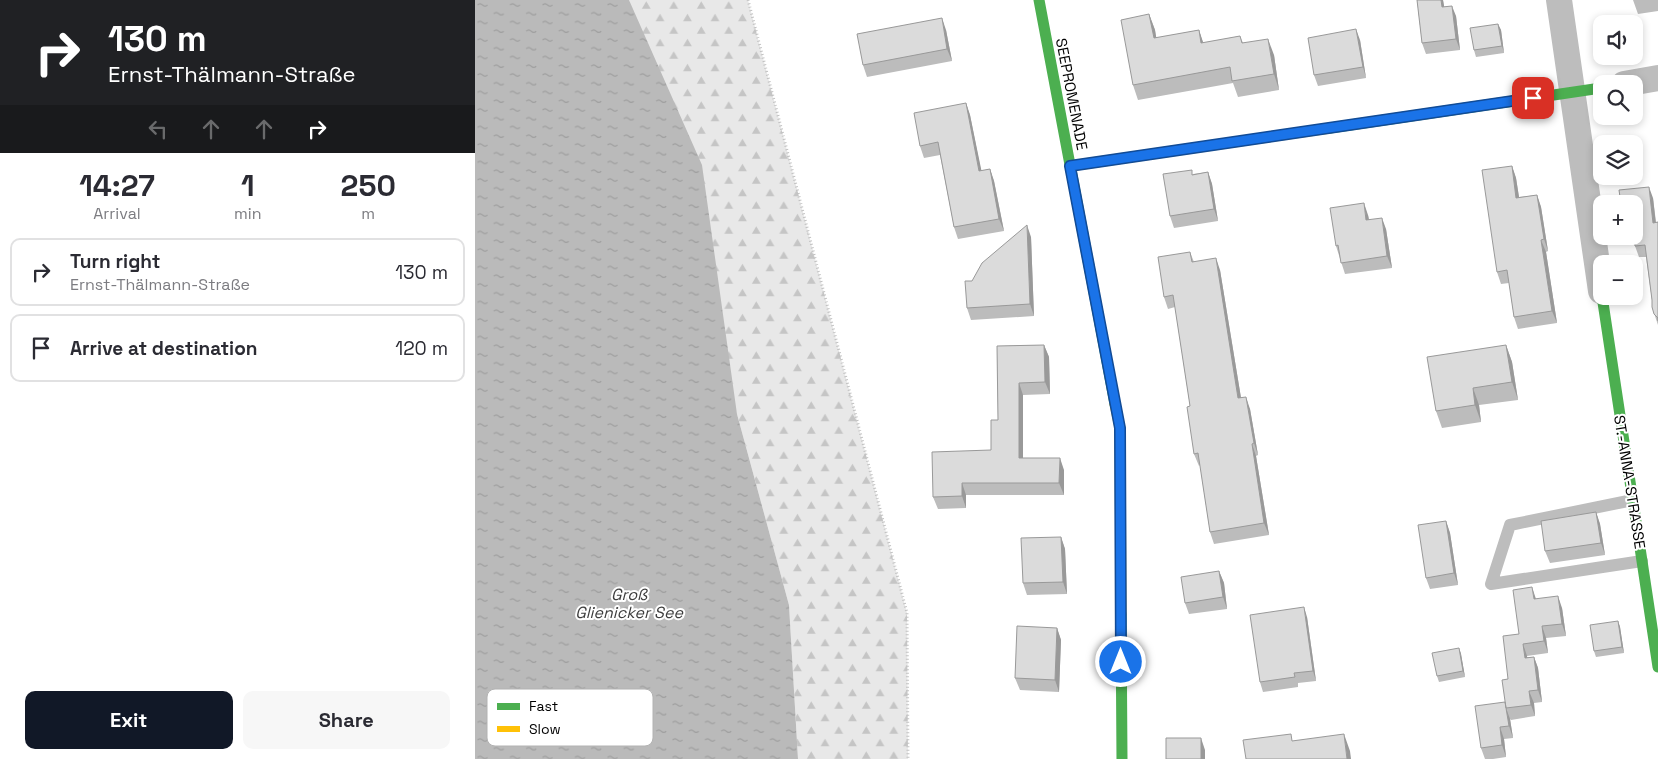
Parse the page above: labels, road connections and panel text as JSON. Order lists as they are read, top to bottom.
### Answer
{
  "streets": {
    "street": ["SEEPROMENADE", "ST.-ANNA-STRASSE"]
  },
  "water": ["Groß Glienicker See"],
  "legend": ["Fast", "Slow"],
  "page": {
    "turn": ["130 m", "Ernst-Thälmann-Straße"],
    "map_buttons": ["+", "−"],
    "eta": [
      "14:27",
      "Arrival",
      "1",
      "min",
      "250",
      "m"
    ],
    "list": [
      {
        "name": "Turn right",
        "note": "Ernst-Thälmann-Straße",
        "value": "130 m"
      },
      {
        "name": "Arrive at destination",
        "value": "120 m"
      }
    ],
    "buttons": ["Exit", "Share"]
  }
}
